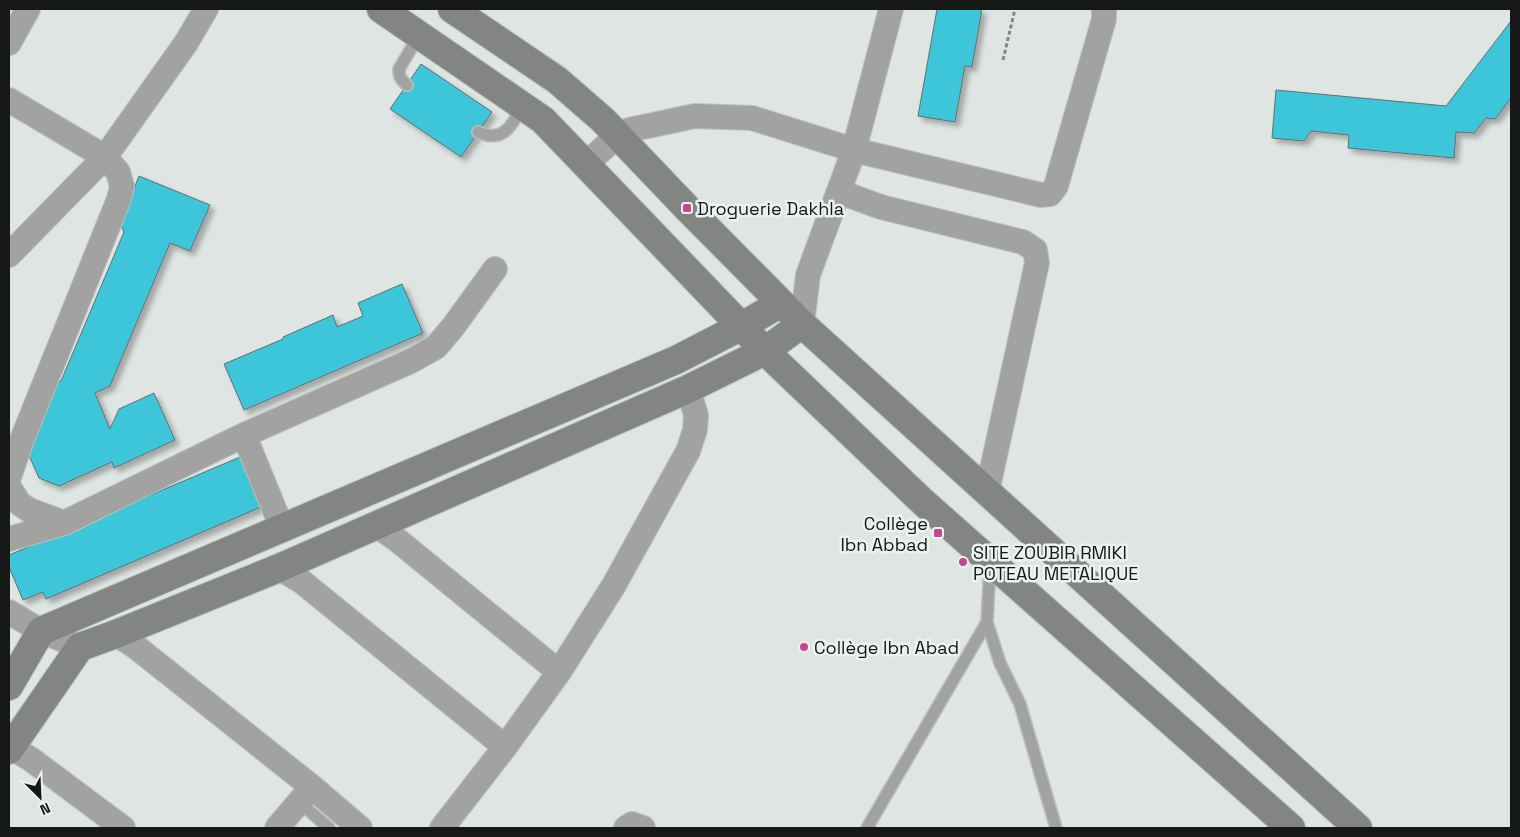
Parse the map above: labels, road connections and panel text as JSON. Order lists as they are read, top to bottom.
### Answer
{
  "places": {
    "transit": ["Droguerie Dakhla", "Collège Ibn Abbad"],
    "other": ["SITE ZOUBIR RMIKI POTEAU METALIQUE", "Collège Ibn Abad"]
  },
  "north": "bottom right"
}
